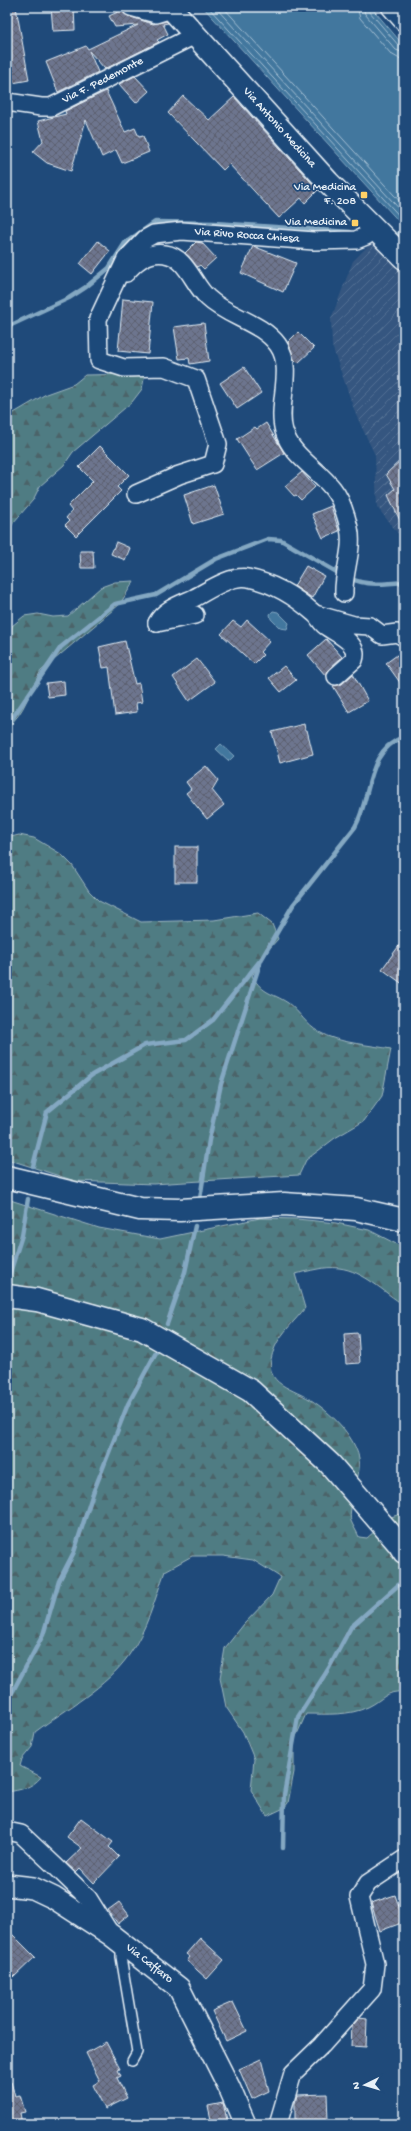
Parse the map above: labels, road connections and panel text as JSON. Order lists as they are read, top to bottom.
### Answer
{
  "streets": {
    "main road": ["Via Antonio Medicina"],
    "street": ["Via F. Pedemonte", "Via Rivo Rocca Chiesa", "Via Caffaro"]
  },
  "crossings": [
    ["Via F. Pedemonte", "Via Antonio Medicina"],
    ["Via Antonio Medicina", "Via Rivo Rocca Chiesa"]
  ],
  "places": {
    "transit": ["Via Medicina F. 208", "Via Medicina"]
  },
  "north": "left"
}
